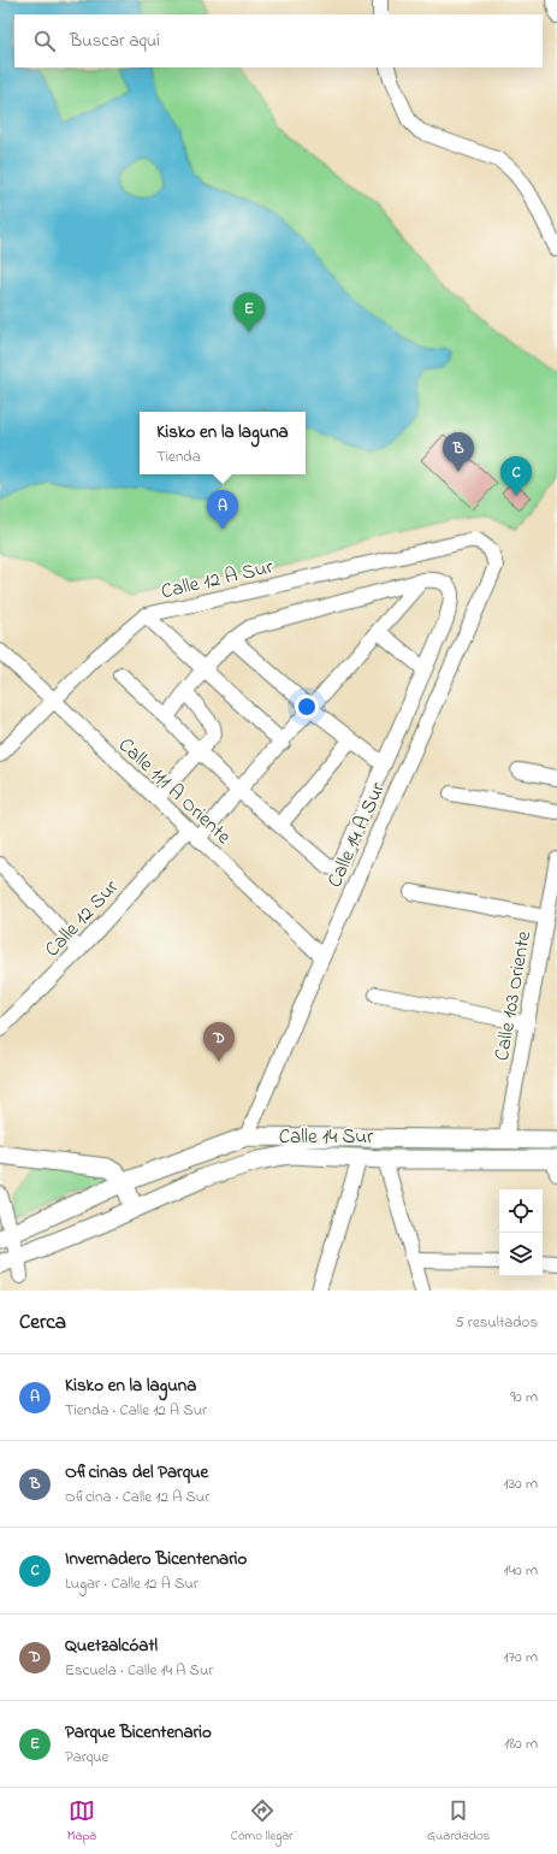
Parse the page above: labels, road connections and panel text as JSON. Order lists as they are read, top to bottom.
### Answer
{
  "streets": {
    "main road": ["Calle 14 Sur"],
    "street": [
      "Calle 12 A Sur",
      "Calle 111 A Oriente",
      "Calle 14 A Sur",
      "Calle 12 Sur",
      "Calle 103 Oriente"
    ]
  },
  "crossings": [
    ["Calle 12 A Sur", "Calle 111 A Oriente"],
    ["Calle 12 A Sur", "Calle 14 A Sur"],
    ["Calle 111 A Oriente", "Calle 14 A Sur"],
    ["Calle 111 A Oriente", "Calle 12 Sur"],
    ["Calle 14 A Sur", "Calle 14 Sur"],
    ["Calle 103 Oriente", "Calle 14 Sur"]
  ],
  "page": {
    "search": "Buscar aquí",
    "pins": [
      "E",
      "B",
      "C",
      "A",
      "D"
    ],
    "popup": ["Kisko en la laguna", "Tienda"],
    "heading": ["Cerca", "5 resultados"],
    "list": [
      {
        "mark": "A",
        "name": "Kisko en la laguna",
        "note": "Tienda · Calle 12 A Sur",
        "value": "90 m"
      },
      {
        "mark": "B",
        "name": "Oficinas del Parque",
        "note": "Oficina · Calle 12 A Sur",
        "value": "130 m"
      },
      {
        "mark": "C",
        "name": "Invernadero Bicentenario",
        "note": "Lugar · Calle 12 A Sur",
        "value": "140 m"
      },
      {
        "mark": "D",
        "name": "Quetzalcóatl",
        "note": "Escuela · Calle 14 A Sur",
        "value": "170 m"
      },
      {
        "mark": "E",
        "name": "Parque Bicentenario",
        "note": "Parque",
        "value": "180 m"
      }
    ],
    "nav": ["Mapa", "Cómo llegar", "Guardados"]
  }
}
